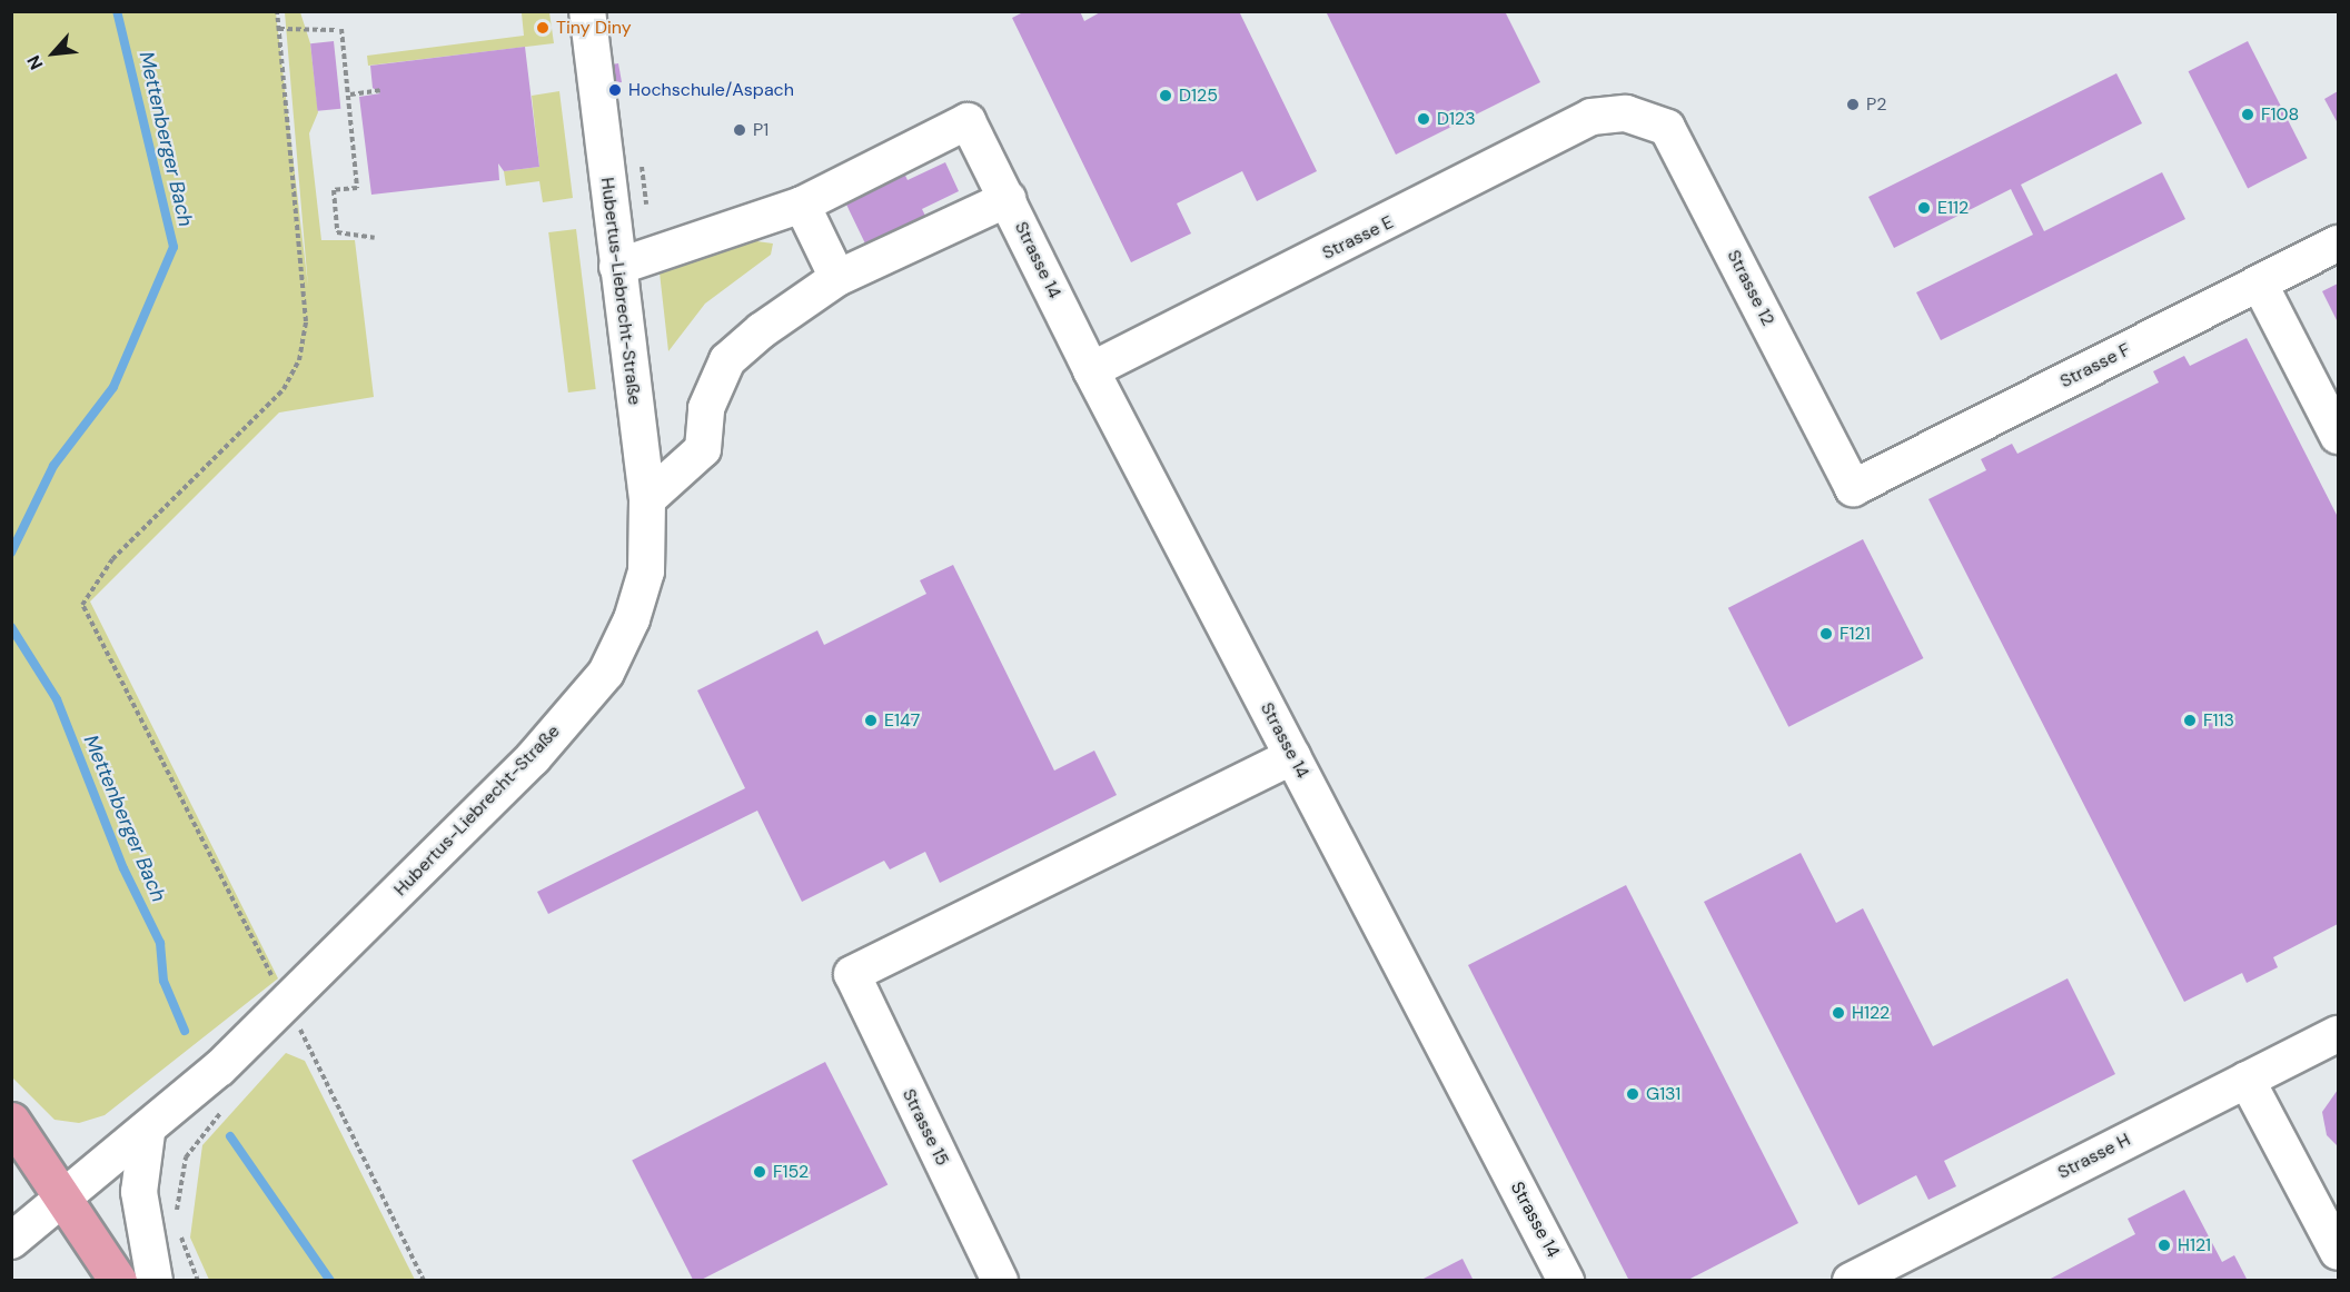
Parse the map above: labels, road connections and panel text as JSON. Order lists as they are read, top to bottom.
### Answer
{
  "streets": {
    "street": [
      "Strasse E",
      "Strasse 14",
      "Strasse 12",
      "Hubertus-Liebrecht-Straße",
      "Strasse F",
      "Strasse 15",
      "Strasse H"
    ]
  },
  "crossings": [
    ["Strasse E", "Strasse 14"],
    ["Strasse E", "Strasse 12"],
    ["Strasse 14", "Strasse 15"],
    ["Strasse 12", "Strasse F"]
  ],
  "water": ["Mettenberger Bach"],
  "places": [
    "Tiny Diny",
    "Hochschule/Aspach",
    "D125",
    "P2",
    "F108",
    "D123",
    "P1",
    "E112",
    "F121",
    "E147",
    "F113",
    "H122",
    "G131",
    "F152",
    "H121"
  ],
  "north": "bottom left"
}
